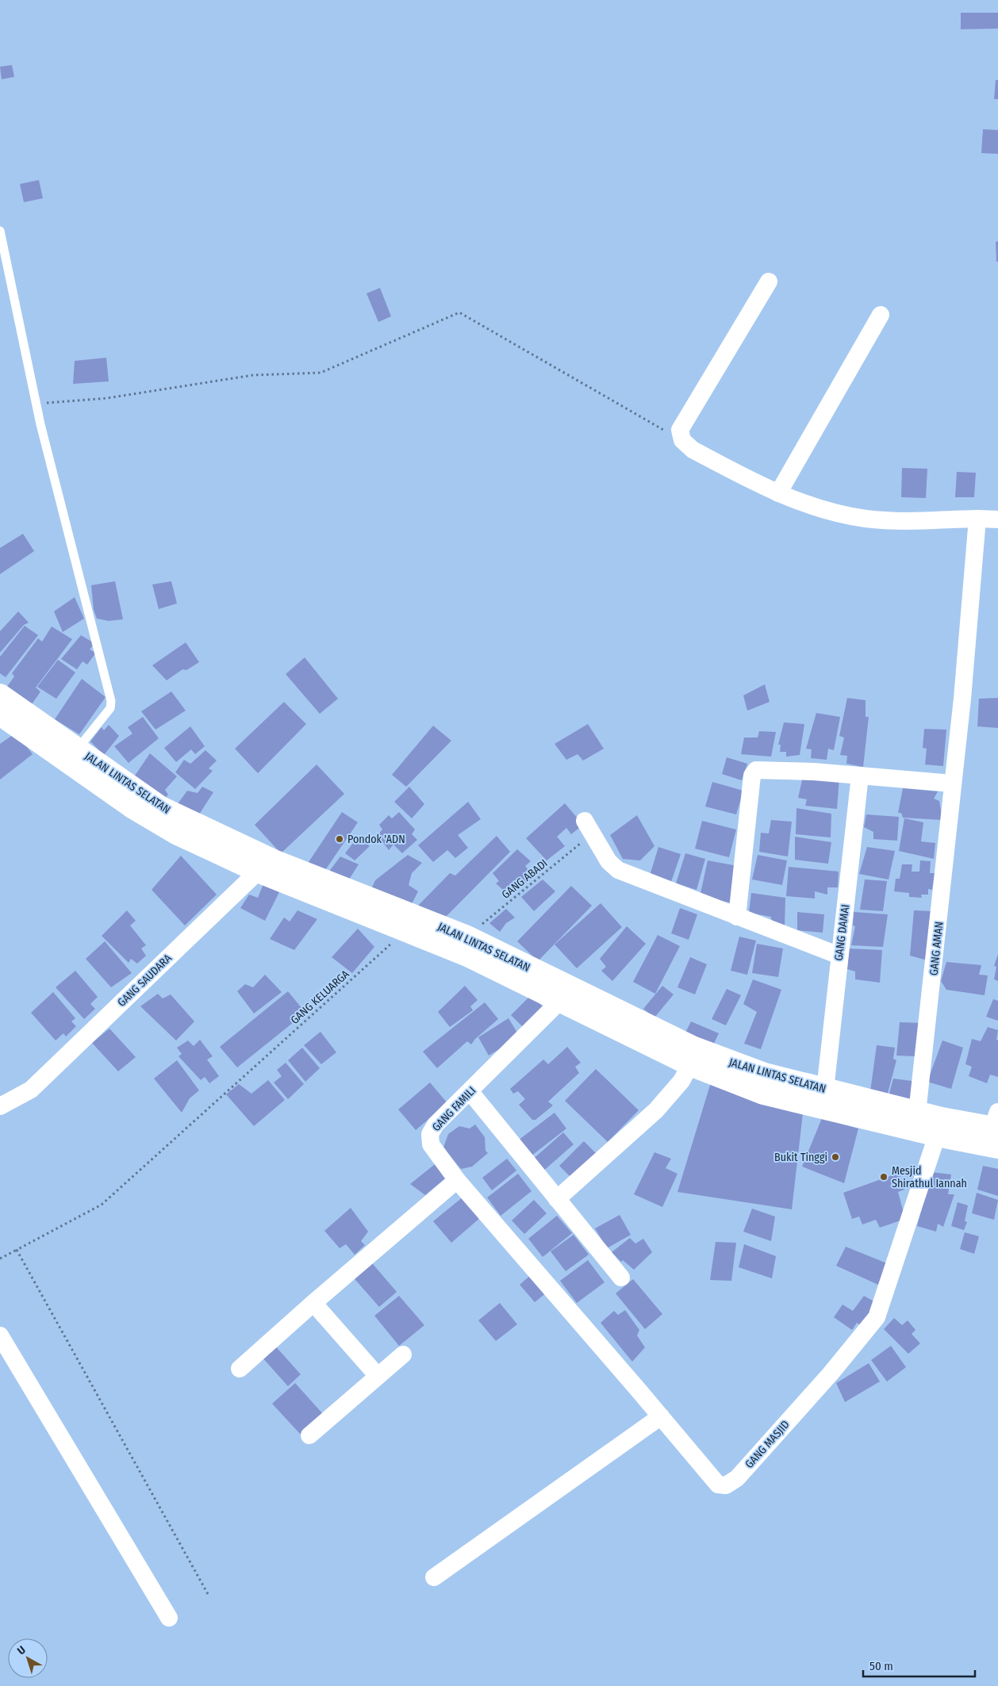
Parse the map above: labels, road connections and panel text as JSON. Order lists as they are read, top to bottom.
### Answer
{
  "streets": {
    "highway": ["JALAN LINTAS SELATAN"],
    "street": [
      "GANG DAMAI",
      "GANG AMAN",
      "GANG SAUDARA",
      "GANG FAMILI",
      "GANG MASJID"
    ],
    "path": ["GANG ABADI", "GANG KELUARGA"]
  },
  "crossings": [
    ["JALAN LINTAS SELATAN", "GANG ABADI"],
    ["JALAN LINTAS SELATAN", "GANG DAMAI"],
    ["JALAN LINTAS SELATAN", "GANG AMAN"],
    ["JALAN LINTAS SELATAN", "GANG SAUDARA"],
    ["JALAN LINTAS SELATAN", "GANG KELUARGA"],
    ["JALAN LINTAS SELATAN", "GANG FAMILI"],
    ["JALAN LINTAS SELATAN", "GANG MASJID"],
    ["GANG FAMILI", "GANG MASJID"]
  ],
  "places": ["Pondok 'ADN", "Bukit Tinggi", "Mesjid Shirathul Iannah"],
  "scale_bar": "50 m",
  "north": "top left"
}
